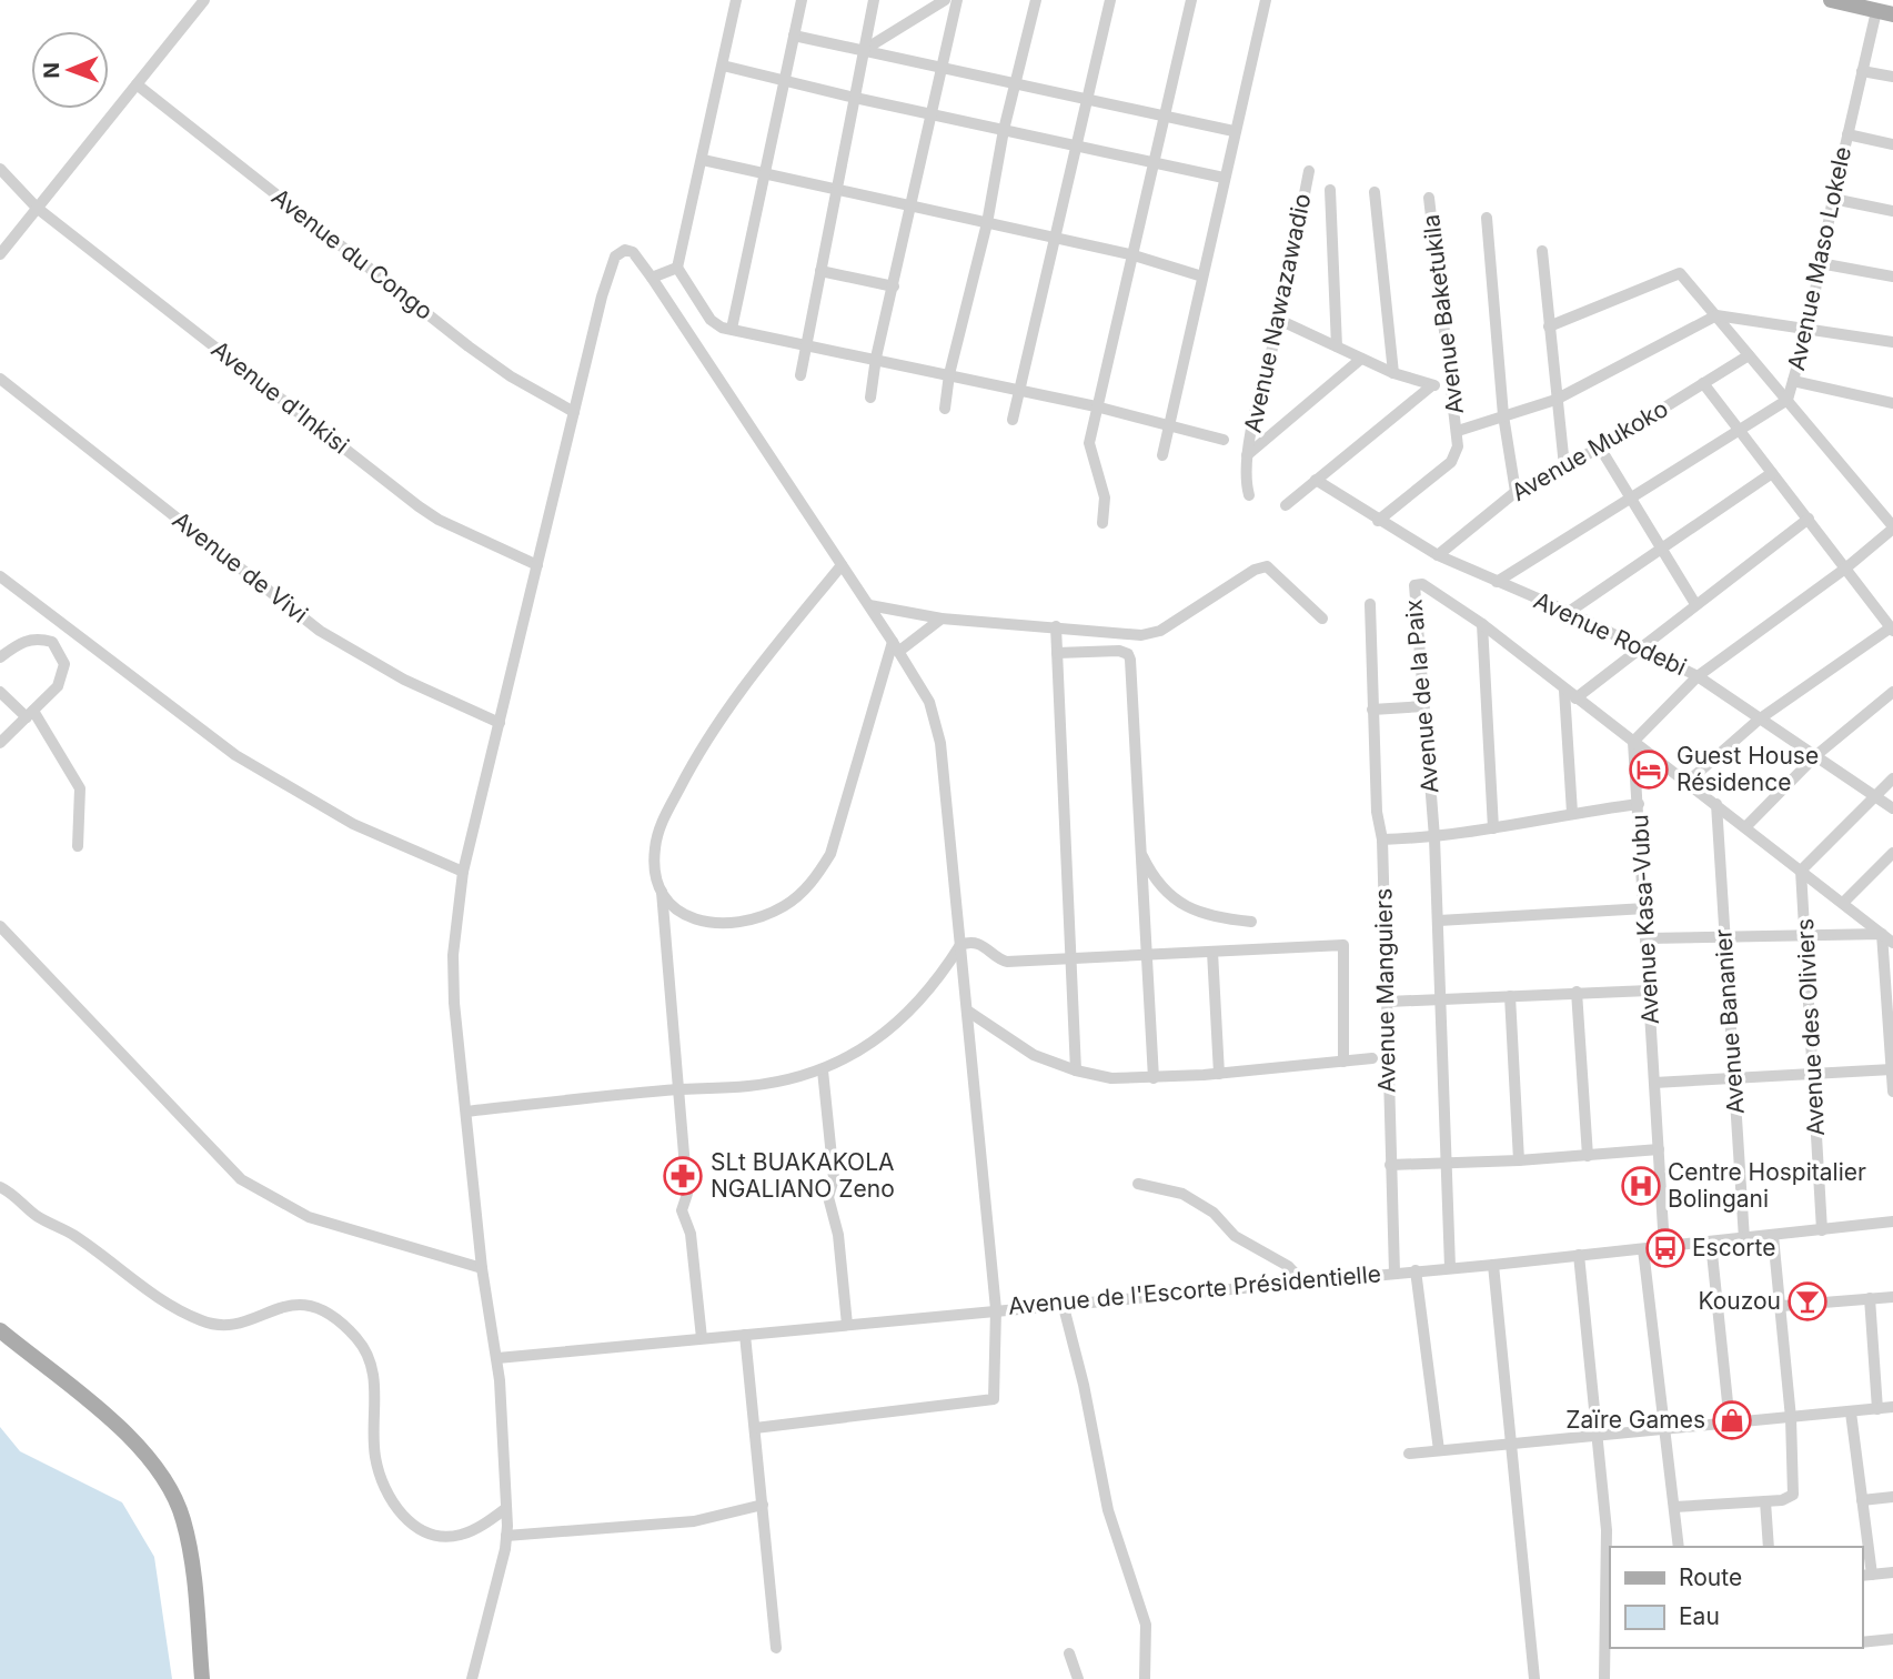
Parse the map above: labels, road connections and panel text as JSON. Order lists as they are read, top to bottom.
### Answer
{
  "streets": {
    "street": [
      "Avenue du Congo",
      "Avenue Maso Lokele",
      "Avenue Nawazawadio",
      "Avenue Baketukila",
      "Avenue d'Inkisi",
      "Avenue Mukoko",
      "Avenue de Vivi",
      "Avenue Rodebi",
      "Avenue de la Paix",
      "Avenue Kasa-Vubu",
      "Avenue Manguiers",
      "Avenue Bananier",
      "Avenue des Oliviers",
      "Avenue de l'Escorte Présidentielle"
    ]
  },
  "crossings": [
    ["Avenue Maso Lokele", "Avenue Rodebi"],
    ["Avenue Mukoko", "Avenue Rodebi"],
    ["Avenue de la Paix", "Avenue Kasa-Vubu"],
    ["Avenue de la Paix", "Avenue Bananier"],
    ["Avenue de la Paix", "Avenue des Oliviers"],
    ["Avenue de la Paix", "Avenue de l'Escorte Présidentielle"],
    ["Avenue Kasa-Vubu", "Avenue de l'Escorte Présidentielle"],
    ["Avenue Manguiers", "Avenue de l'Escorte Présidentielle"],
    ["Avenue Bananier", "Avenue de l'Escorte Présidentielle"],
    ["Avenue des Oliviers", "Avenue de l'Escorte Présidentielle"]
  ],
  "places": {
    "hotel": ["Guest House Résidence"],
    "pharmacy": ["SLt BUAKAKOLA NGALIANO Zeno"],
    "hospital": ["Centre Hospitalier Bolingani"],
    "bus stop": ["Escorte"],
    "bar": ["Kouzou"],
    "shop": ["Zaïre Games"]
  },
  "legend": ["Route", "Eau"],
  "north": "left"
}
